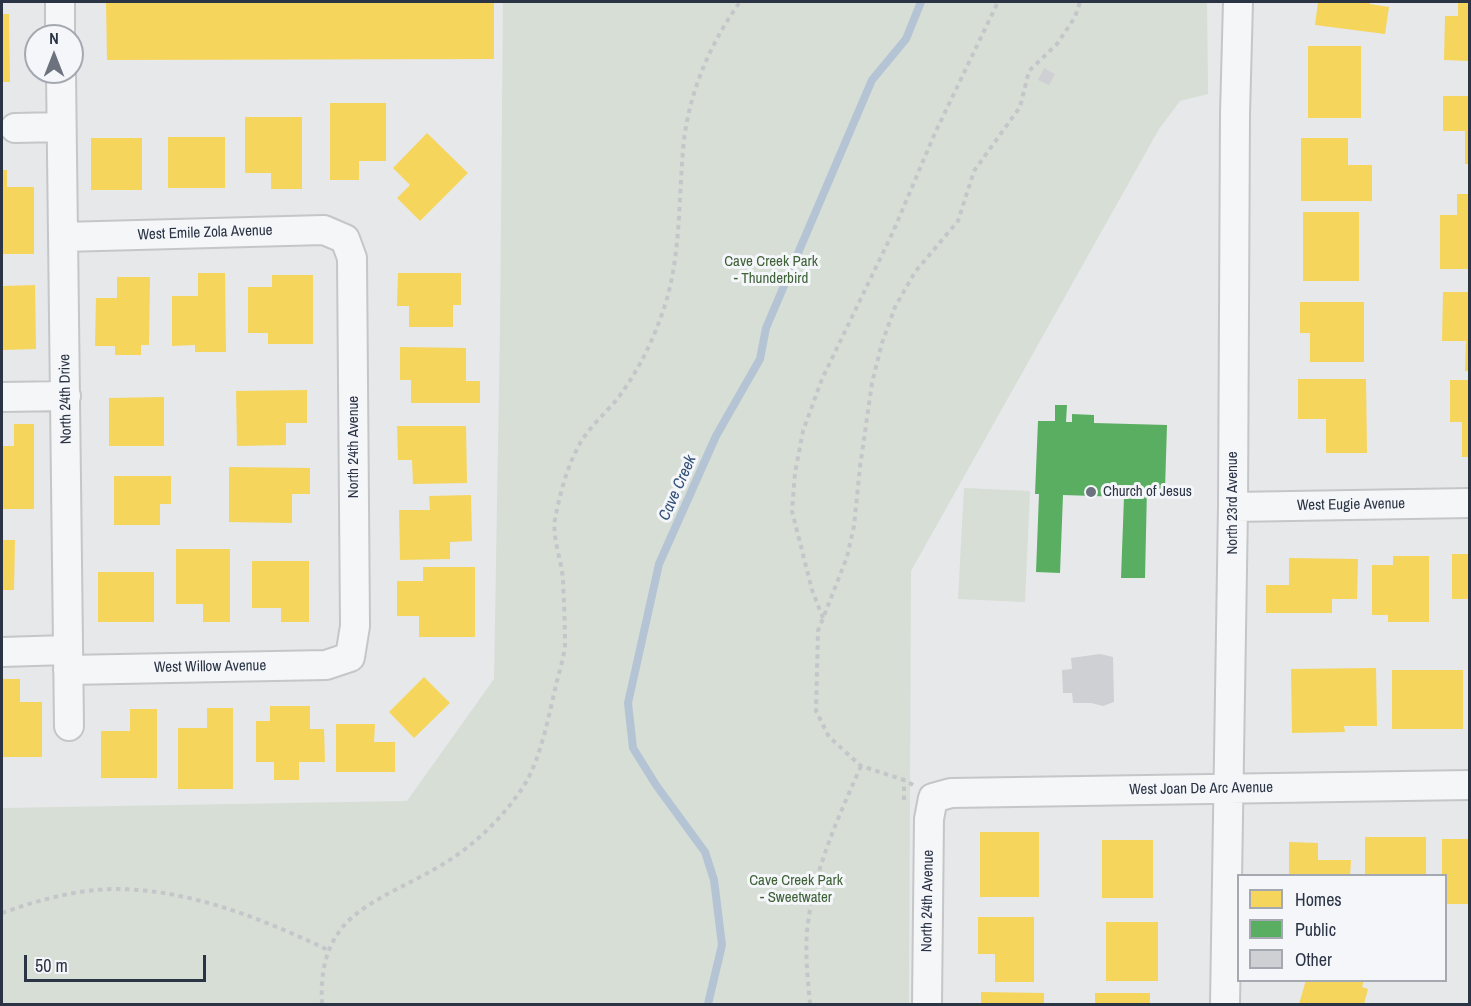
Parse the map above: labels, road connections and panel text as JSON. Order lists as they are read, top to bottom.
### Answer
{
  "streets": {
    "street": [
      "West Emile Zola Avenue",
      "North 24th Drive",
      "North 24th Avenue",
      "North 23rd Avenue",
      "West Eugie Avenue",
      "West Willow Avenue",
      "West Joan De Arc Avenue"
    ]
  },
  "crossings": [
    ["West Emile Zola Avenue", "North 24th Drive"],
    ["West Emile Zola Avenue", "North 24th Avenue"],
    ["North 24th Drive", "West Willow Avenue"],
    ["North 24th Avenue", "West Willow Avenue"],
    ["North 24th Avenue", "West Joan De Arc Avenue"],
    ["North 23rd Avenue", "West Eugie Avenue"],
    ["North 23rd Avenue", "West Joan De Arc Avenue"]
  ],
  "water": ["Cave Creek"],
  "parks": ["Cave Creek Park - Thunderbird", "Cave Creek Park - Sweetwater"],
  "places": ["Church of Jesus"],
  "legend": ["Homes", "Public", "Other"],
  "scale_bar": "50 m",
  "north": "top"
}
